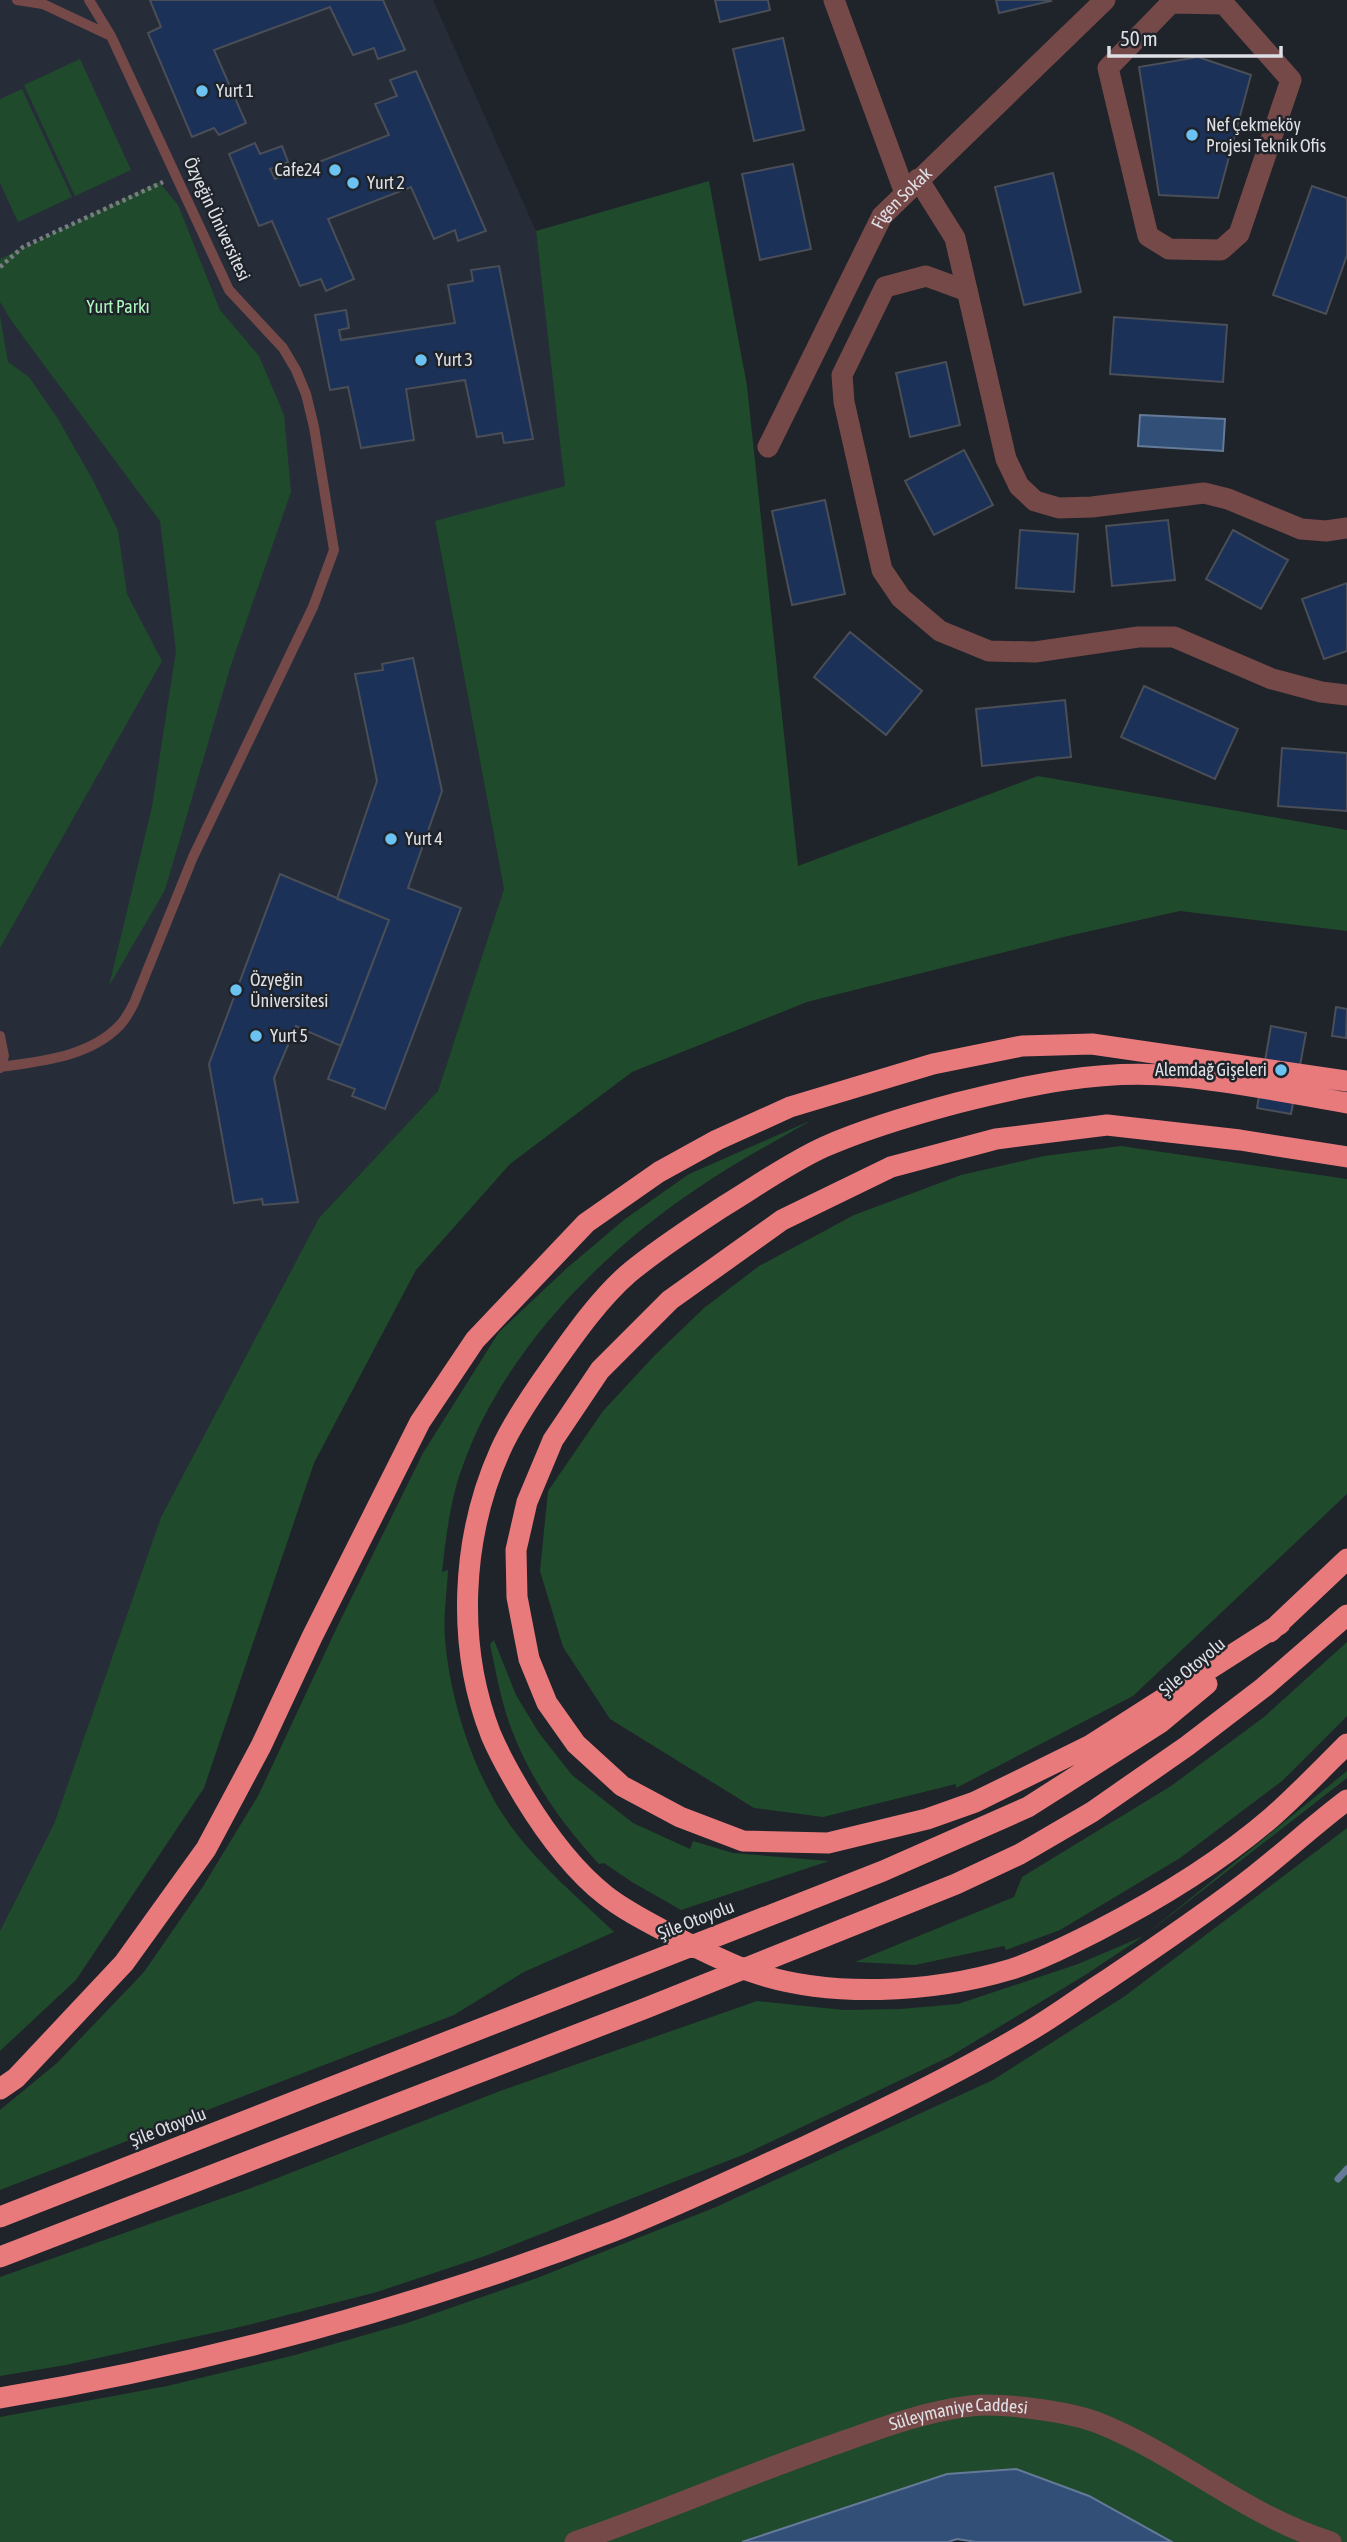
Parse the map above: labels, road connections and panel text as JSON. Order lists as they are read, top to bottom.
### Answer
{
  "streets": {
    "highway": ["Şile Otoyolu"],
    "street": ["Figen Sokak", "Süleymaniye Caddesi"],
    "lane": ["Özyeğin Üniversitesi"]
  },
  "parks": ["Yurt Parkı"],
  "places": [
    "Yurt 1",
    "Nef Çekmeköy Projesi Teknik Ofis",
    "Cafe24",
    "Yurt 2",
    "Yurt 3",
    "Yurt 4",
    "Özyeğin Üniversitesi",
    "Yurt 5",
    "Alemdağ Gişeleri"
  ],
  "scale_bar": "50 m"
}
